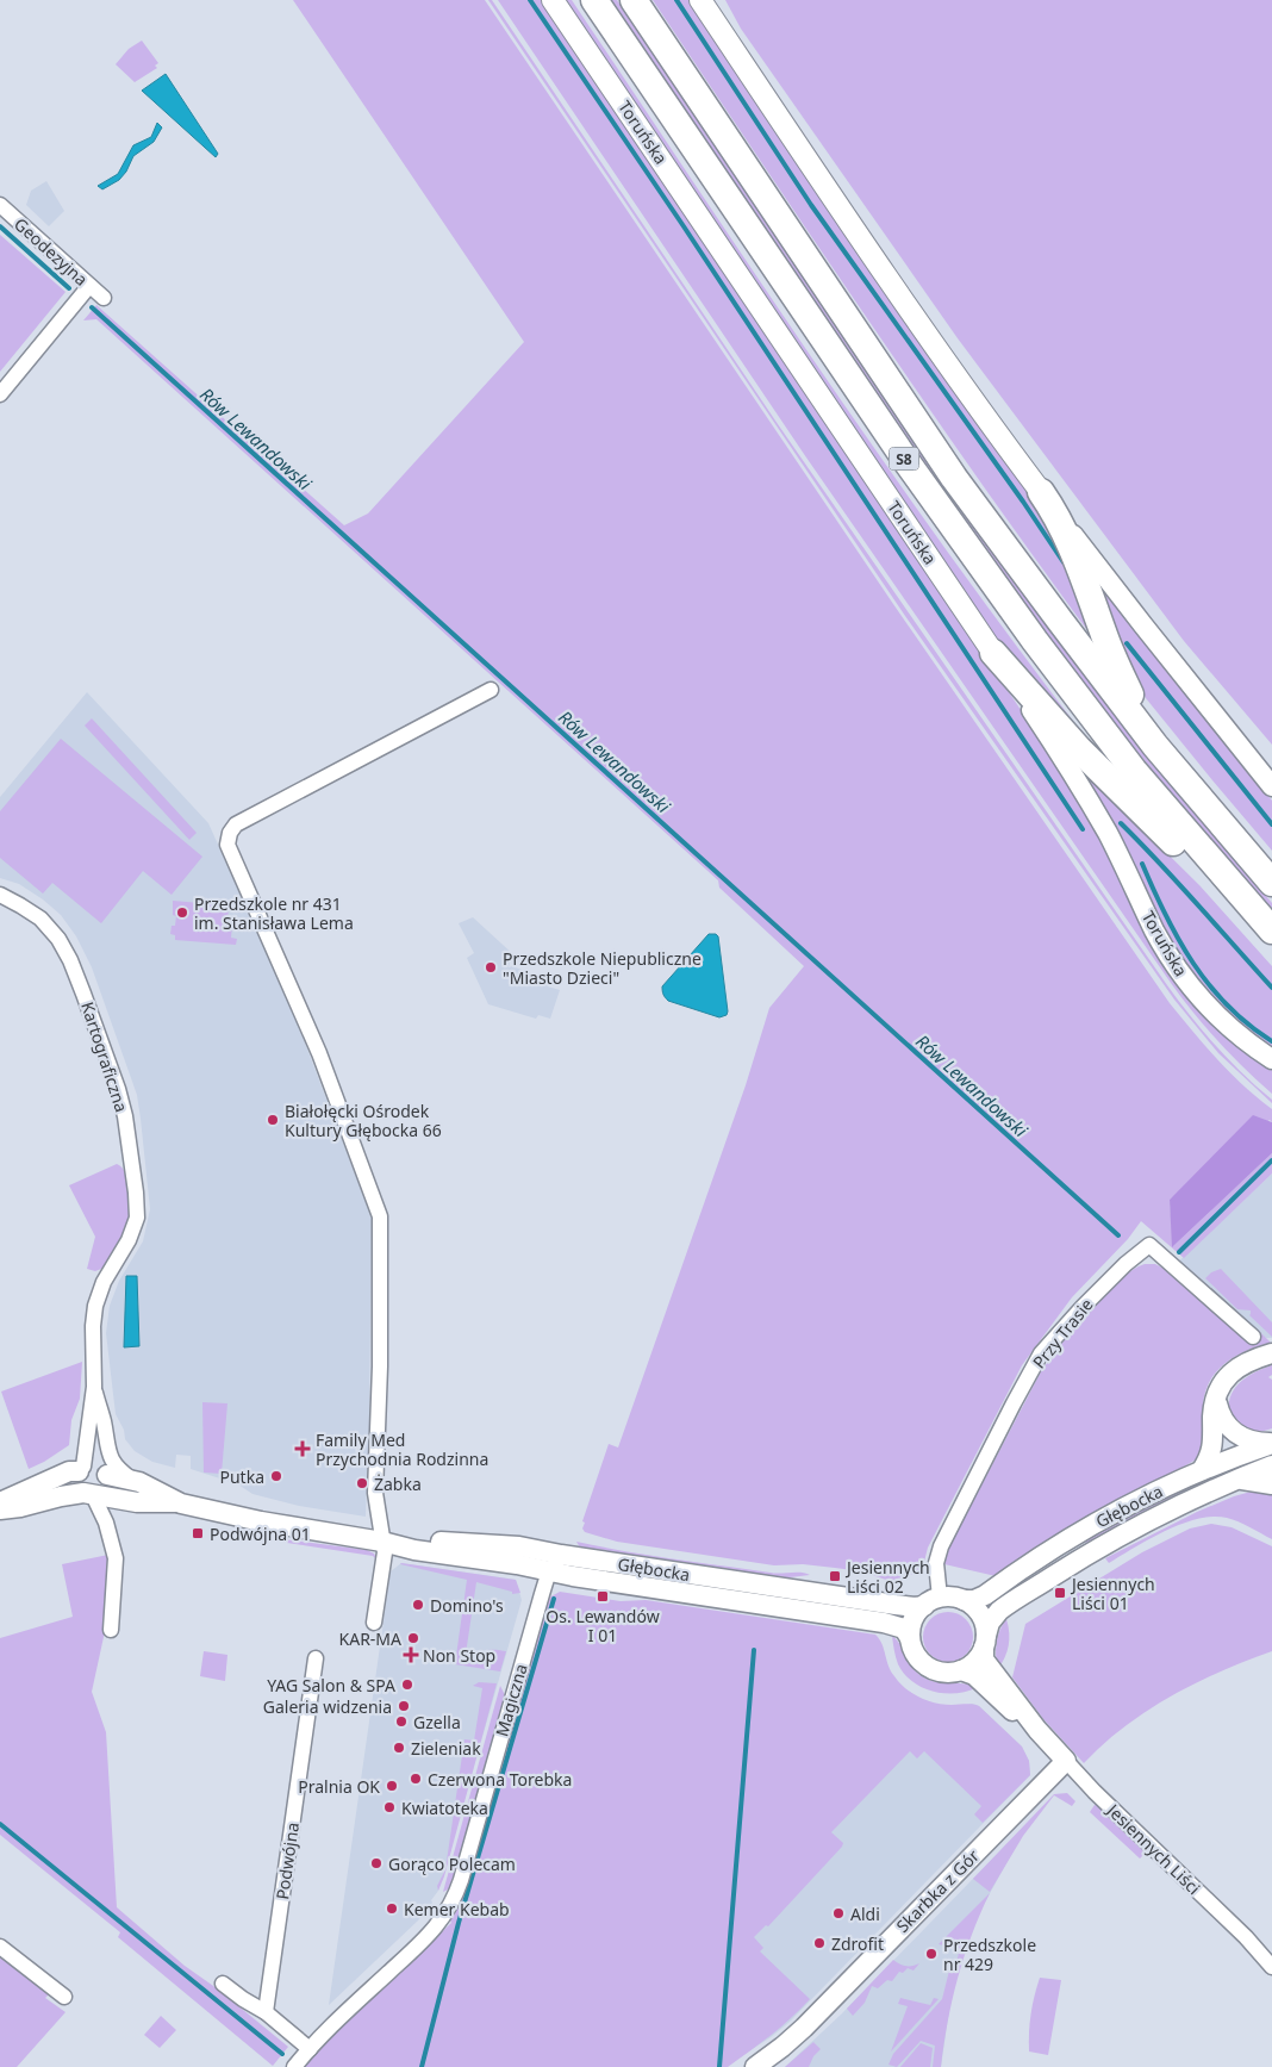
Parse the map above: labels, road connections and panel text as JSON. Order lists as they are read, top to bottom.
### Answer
{
  "streets": {
    "highway": ["Toruńska", "S8"],
    "street": [
      "Geodezyjna",
      "Kartograficzna",
      "Przy Trasie",
      "Głębocka",
      "Magiczna",
      "Jesiennych Liści",
      "Podwójna",
      "Skarbka z Gór"
    ]
  },
  "crossings": [
    ["Kartograficzna", "Głębocka"],
    ["Przy Trasie", "Głębocka"],
    ["Przy Trasie", "Jesiennych Liści"],
    ["Głębocka", "Magiczna"],
    ["Głębocka", "Jesiennych Liści"],
    ["Jesiennych Liści", "Skarbka z Gór"]
  ],
  "water": ["Rów Lewandowski"],
  "places": {
    "other": [
      "Przedszkole nr 431 im. Stanisława Lema",
      "Przedszkole Niepubliczne \"Miasto Dzieci\"",
      "Białołęcki Ośrodek Kultury Głębocka 66",
      "Putka",
      "Żabka",
      "Domino's",
      "KAR-MA",
      "YAG Salon & SPA",
      "Galeria widzenia",
      "Gzella",
      "Zieleniak",
      "Czerwona Torebka",
      "Pralnia OK",
      "Kwiatoteka",
      "Gorąco Polecam",
      "Kemer Kebab",
      "Aldi",
      "Zdrofit",
      "Przedszkole nr 429"
    ],
    "health": ["Family Med Przychodnia Rodzinna", "Non Stop"],
    "transit": [
      "Podwójna 01",
      "Jesiennych Liści 02",
      "Jesiennych Liści 01",
      "Os. Lewandów I 01"
    ]
  }
}
